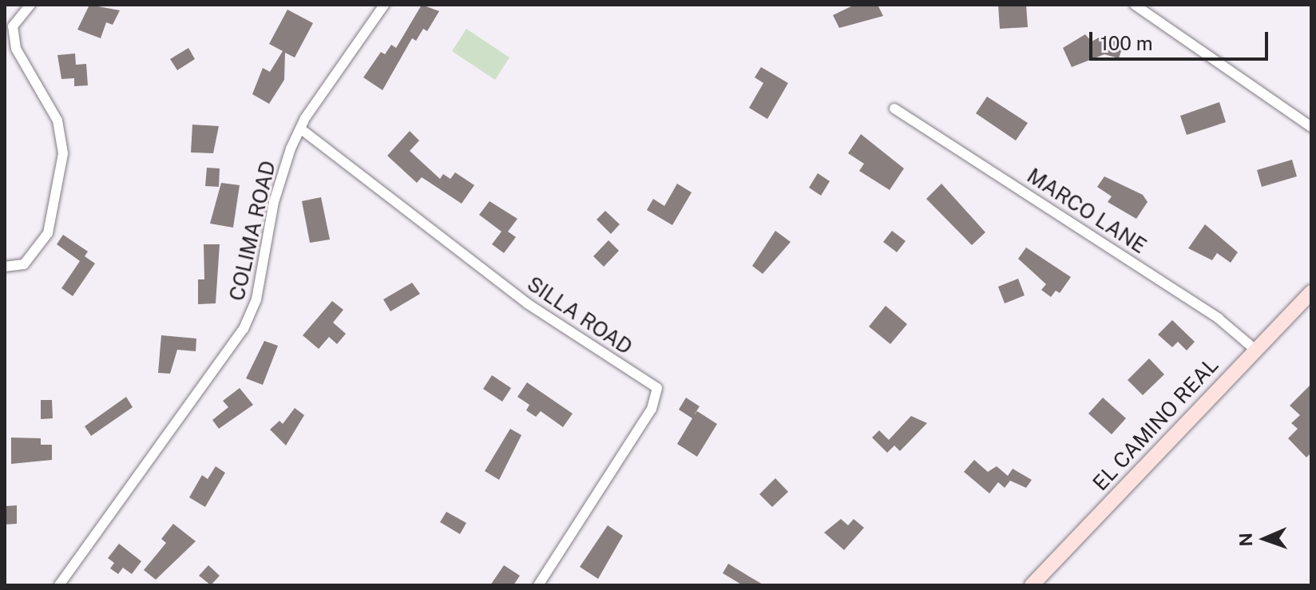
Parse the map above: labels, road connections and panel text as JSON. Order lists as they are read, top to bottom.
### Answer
{
  "streets": {
    "main road": ["EL CAMINO REAL"],
    "street": ["MARCO LANE", "COLIMA ROAD", "SILLA ROAD"]
  },
  "crossings": [
    ["MARCO LANE", "EL CAMINO REAL"],
    ["COLIMA ROAD", "SILLA ROAD"]
  ],
  "scale_bar": "100 m",
  "north": "left"
}
